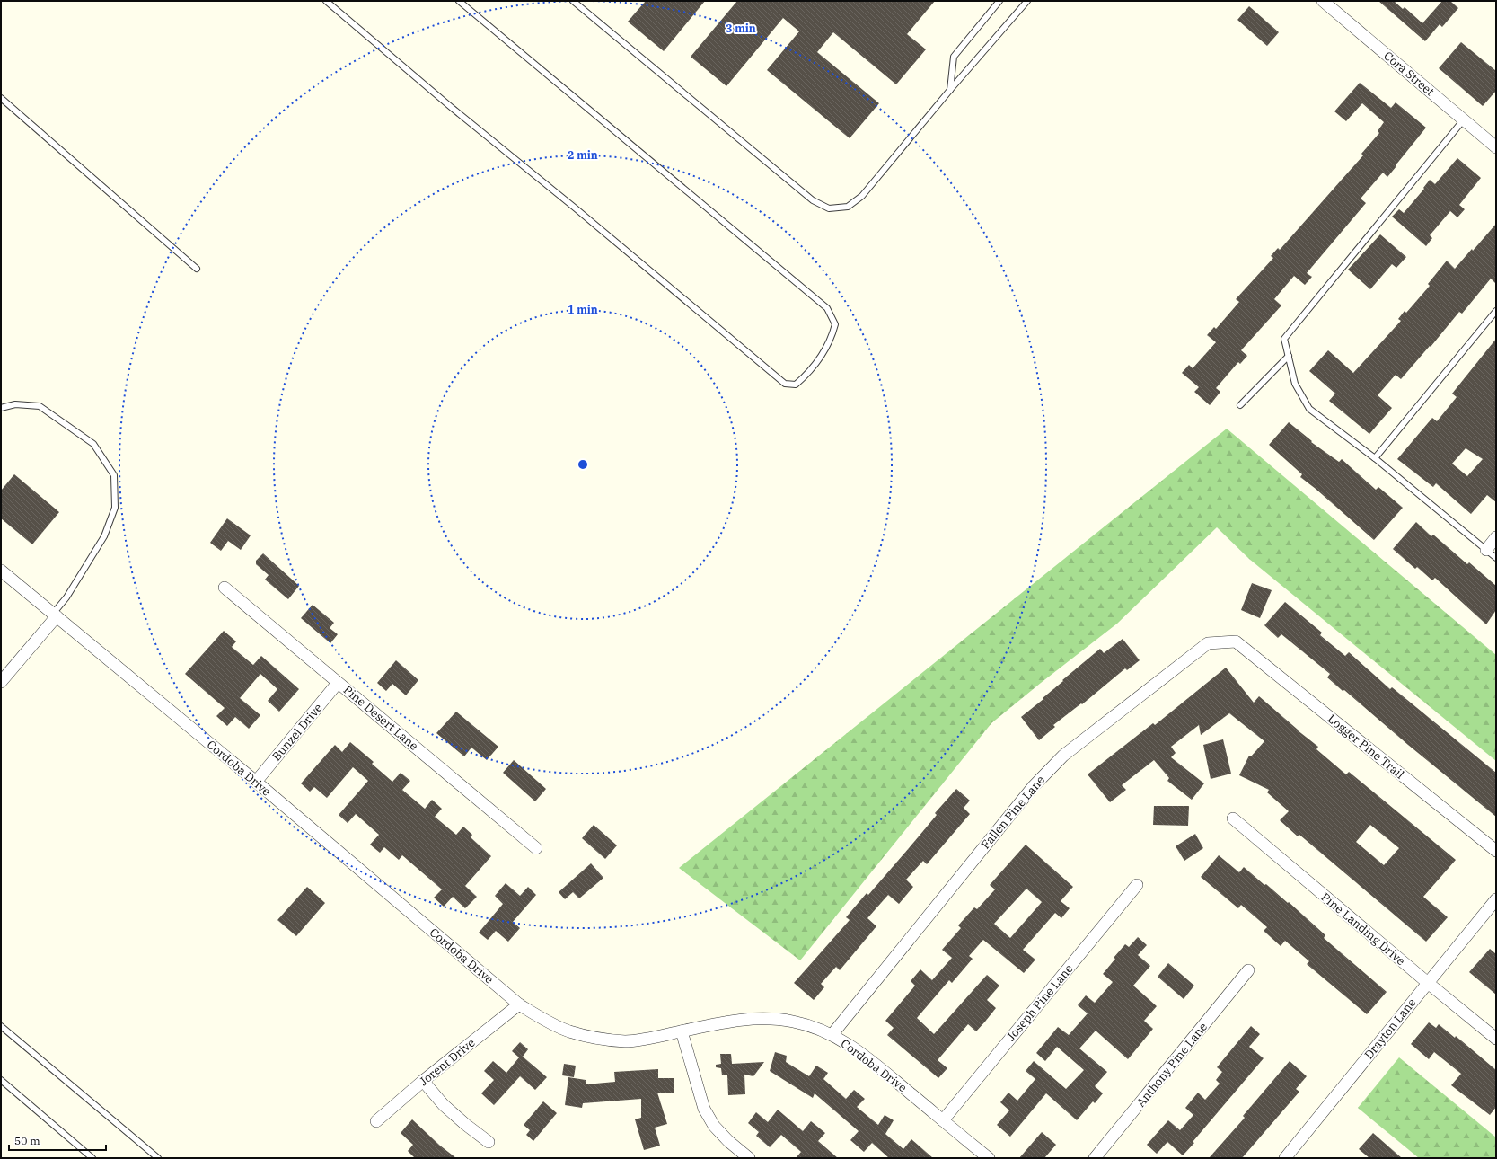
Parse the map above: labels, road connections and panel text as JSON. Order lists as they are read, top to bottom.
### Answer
{
  "streets": {
    "street": [
      "Cora Street",
      "Pine Desert Lane",
      "Bunzel Drive",
      "Logger Pine Trail",
      "Cordoba Drive",
      "Fallen Pine Lane",
      "Pine Landing Drive",
      "Joseph Pine Lane",
      "Drayton Lane",
      "Jorent Drive",
      "Anthony Pine Lane"
    ]
  },
  "crossings": [
    ["Pine Desert Lane", "Bunzel Drive"],
    ["Bunzel Drive", "Cordoba Drive"],
    ["Logger Pine Trail", "Fallen Pine Lane"],
    ["Cordoba Drive", "Fallen Pine Lane"],
    ["Cordoba Drive", "Joseph Pine Lane"],
    ["Cordoba Drive", "Jorent Drive"],
    ["Pine Landing Drive", "Drayton Lane"]
  ],
  "scale_bar": "50 m",
  "rings": ["3 min", "2 min", "1 min"]
}
